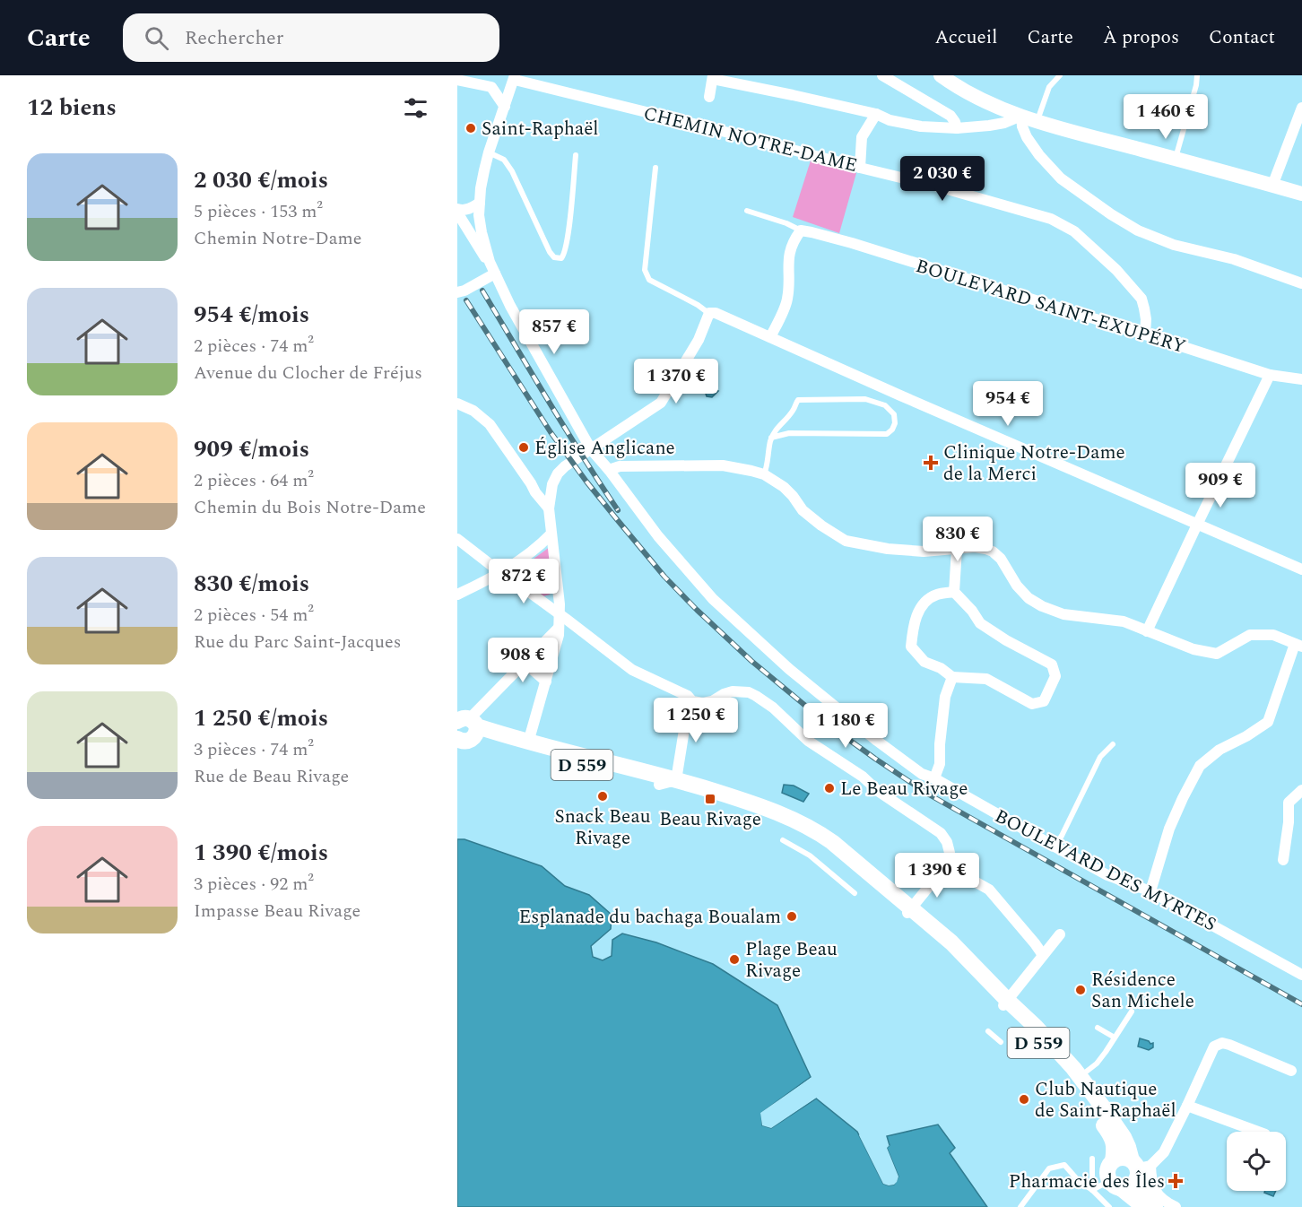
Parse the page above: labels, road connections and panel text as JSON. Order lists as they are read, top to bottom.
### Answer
{
  "streets": {
    "main road": ["D 559"],
    "street": ["CHEMIN NOTRE-DAME", "BOULEVARD SAINT-EXUPÉRY", "BOULEVARD DES MYRTES"]
  },
  "crossings": [
    ["CHEMIN NOTRE-DAME", "BOULEVARD SAINT-EXUPÉRY"]
  ],
  "places": {
    "other": [
      "Saint-Raphaël",
      "Église Anglicane",
      "Le Beau Rivage",
      "Snack Beau Rivage",
      "Esplanade du bachaga Boualam",
      "Plage Beau Rivage",
      "Résidence San Michele",
      "Club Nautique de Saint-Raphaël"
    ],
    "health": ["Clinique Notre-Dame de la Merci", "Pharmacie des Îles"],
    "transit": ["Beau Rivage"]
  },
  "page": {
    "header": "Carte",
    "search": "Rechercher",
    "nav": [
      "Accueil",
      "Carte",
      "À propos",
      "Contact"
    ],
    "heading": "12 biens",
    "price": [
      "1 460 €",
      "2 030 €",
      "857 €",
      "1 370 €",
      "954 €",
      "909 €",
      "830 €",
      "872 €",
      "908 €",
      "1 250 €",
      "1 180 €",
      "1 390 €"
    ],
    "list": [
      {
        "name": "2 030 €/mois",
        "note": "5 pièces · 153 m² · Chemin Notre-Dame"
      },
      {
        "name": "954 €/mois",
        "note": "2 pièces · 74 m² · Avenue du Clocher de Fréjus"
      },
      {
        "name": "909 €/mois",
        "note": "2 pièces · 64 m² · Chemin du Bois Notre-Dame"
      },
      {
        "name": "830 €/mois",
        "note": "2 pièces · 54 m² · Rue du Parc Saint-Jacques"
      },
      {
        "name": "1 250 €/mois",
        "note": "3 pièces · 74 m² · Rue de Beau Rivage"
      },
      {
        "name": "1 390 €/mois",
        "note": "3 pièces · 92 m² · Impasse Beau Rivage"
      }
    ]
  }
}
